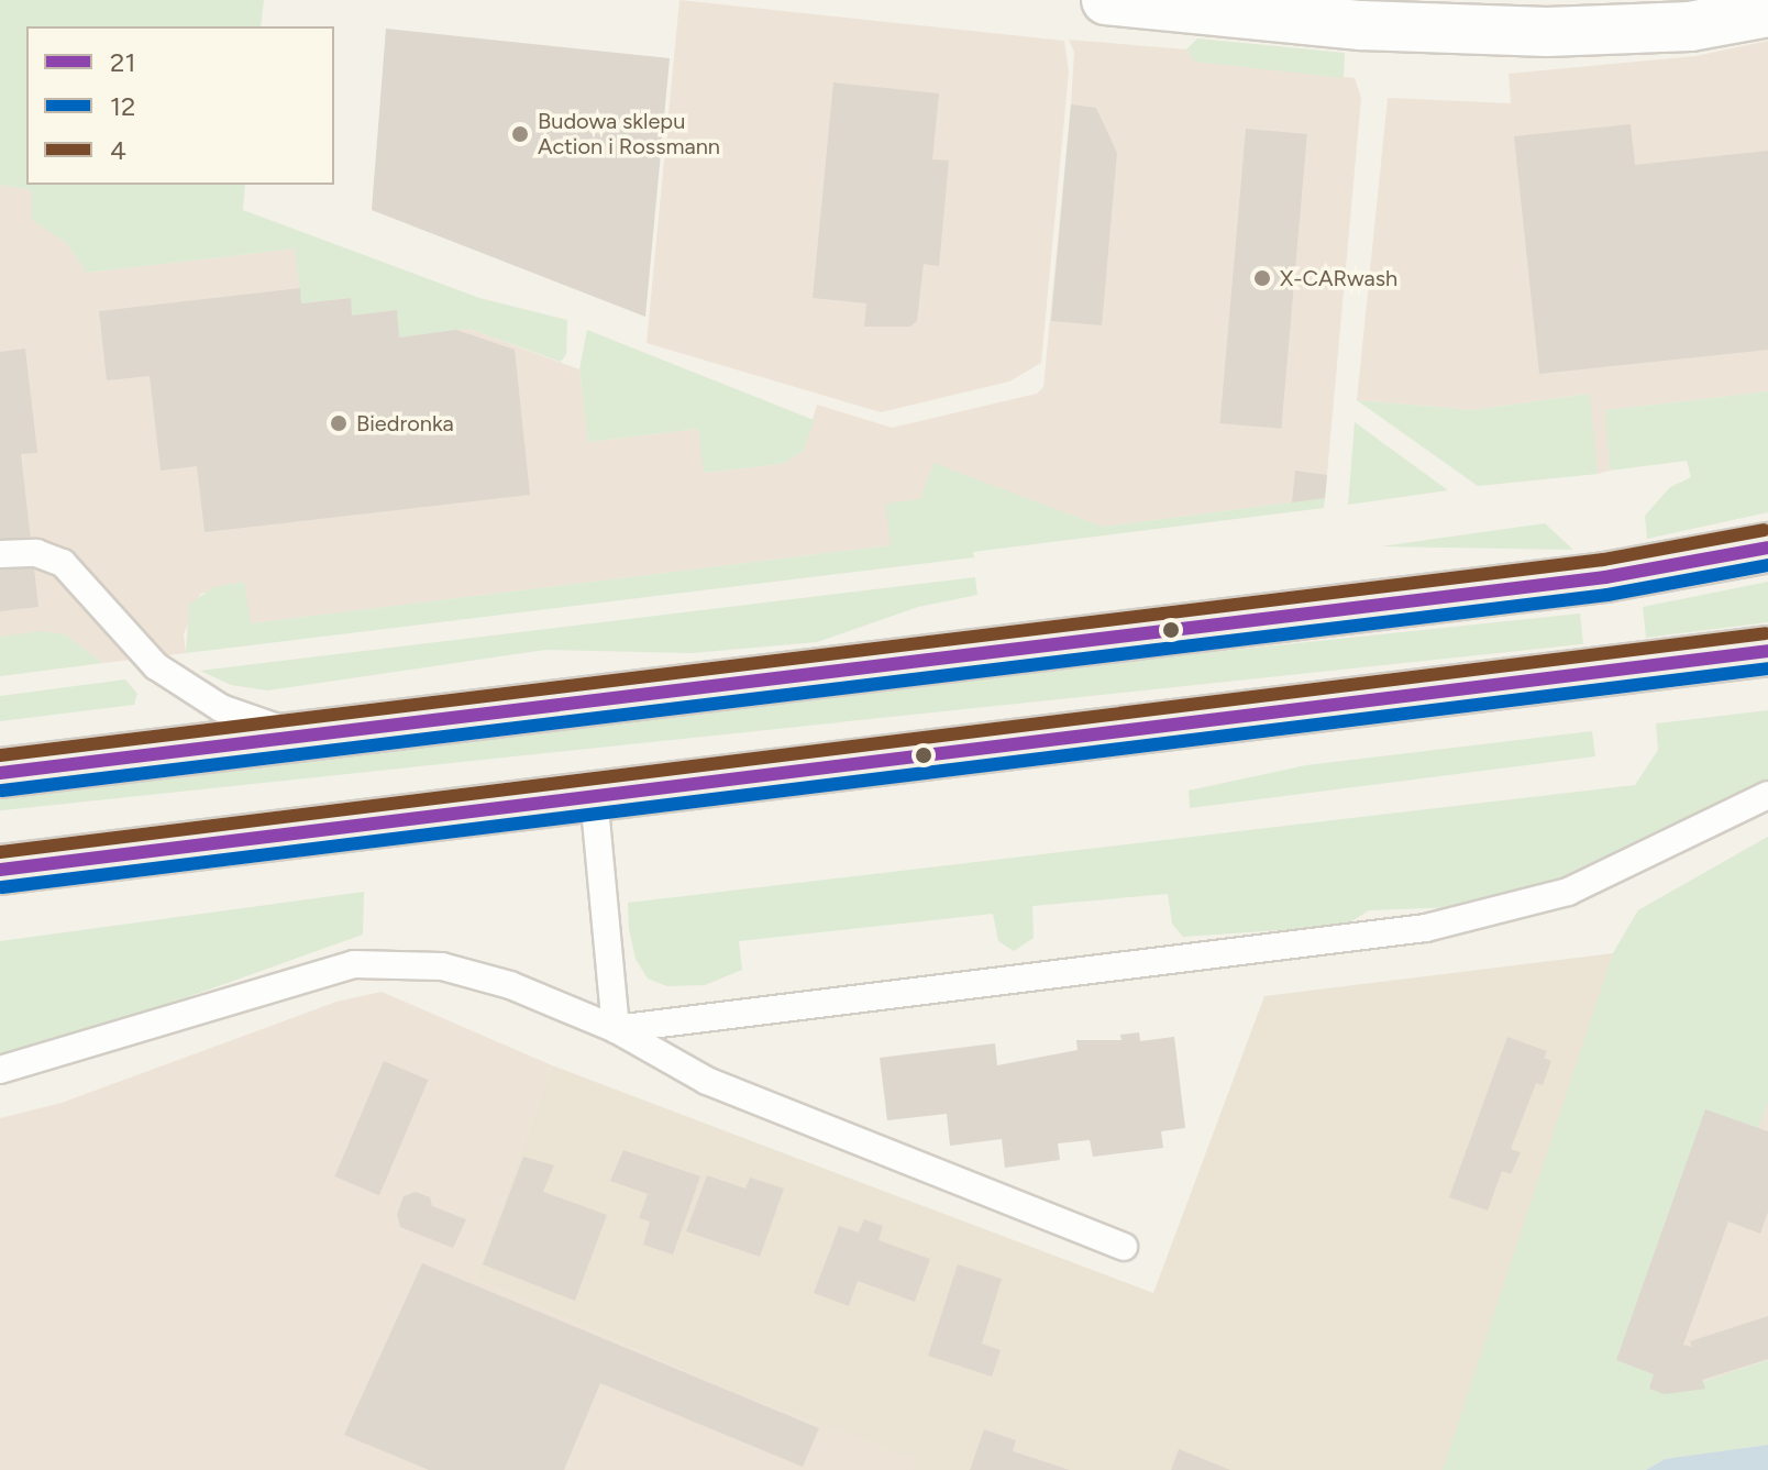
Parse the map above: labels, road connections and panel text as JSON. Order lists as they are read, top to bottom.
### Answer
{
  "places": ["Budowa sklepu Action i Rossmann", "X-CARwash", "Biedronka"],
  "lines": ["transit line 4", "transit line 21", "transit line 12"],
  "legend": ["21", "12", "4"]
}
